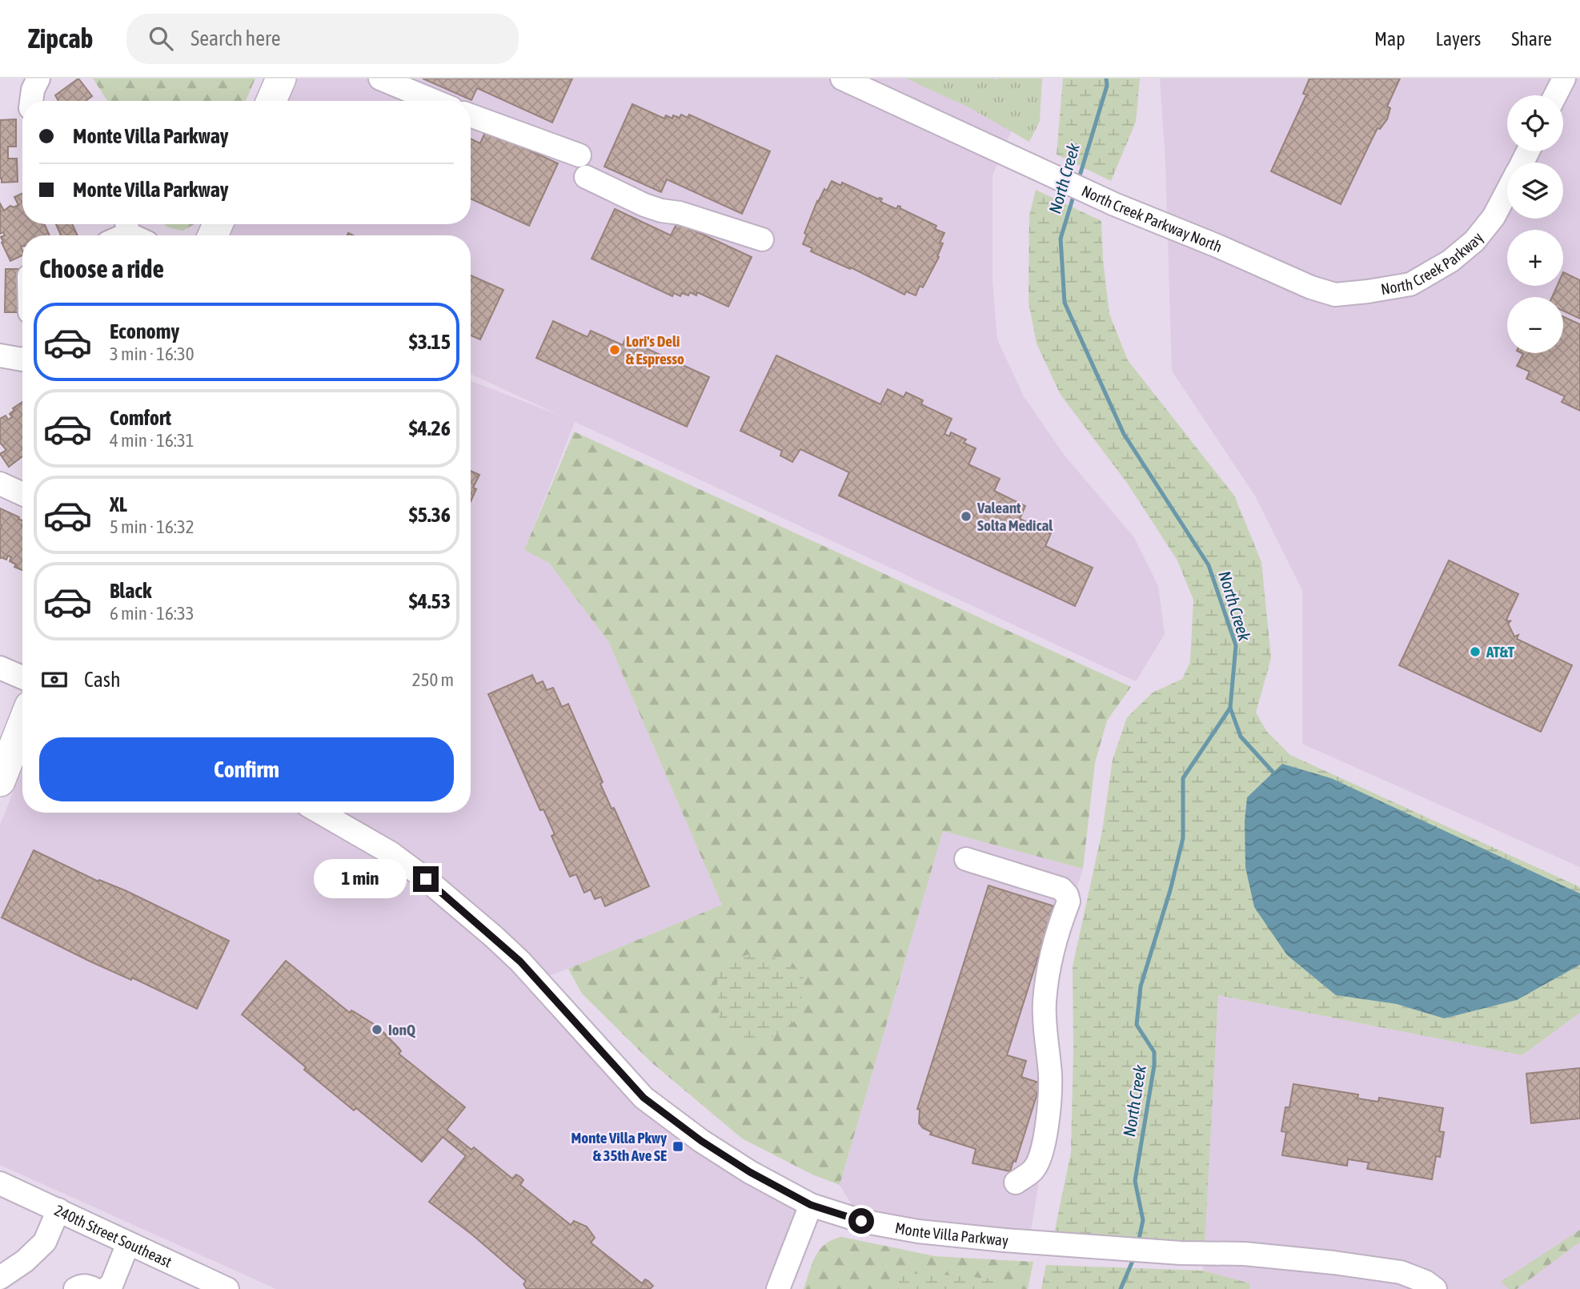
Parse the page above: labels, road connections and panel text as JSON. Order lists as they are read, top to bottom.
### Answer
{
  "streets": {
    "street": [
      "North Creek Parkway North",
      "North Creek Parkway",
      "Monte Villa Parkway",
      "240th Street Southeast"
    ]
  },
  "crossings": [
    ["North Creek Parkway North", "North Creek Parkway"]
  ],
  "water": ["North Creek"],
  "places": {
    "other": [
      "Lori's Deli & Espresso",
      "Valeant Solta Medical",
      "AT&T",
      "IonQ"
    ],
    "transit": ["Monte Villa Pkwy & 35th Ave SE"]
  },
  "page": {
    "header": "Zipcab",
    "search": "Search here",
    "nav": ["Map", "Layers", "Share"],
    "map_buttons": ["+", "−"],
    "banner": ["Monte Villa Parkway", "Monte Villa Parkway"],
    "heading": "Choose a ride",
    "list": [
      {
        "name": "Economy",
        "note": "3 min · 16:30",
        "value": "$3.15"
      },
      {
        "name": "Comfort",
        "note": "4 min · 16:31",
        "value": "$4.26"
      },
      {
        "name": "XL",
        "note": "5 min · 16:32",
        "value": "$5.36"
      },
      {
        "name": "Black",
        "note": "6 min · 16:33",
        "value": "$4.53"
      }
    ],
    "pay": ["Cash", "250 m"],
    "buttons": "Confirm",
    "bubble": "1 min"
  }
}
